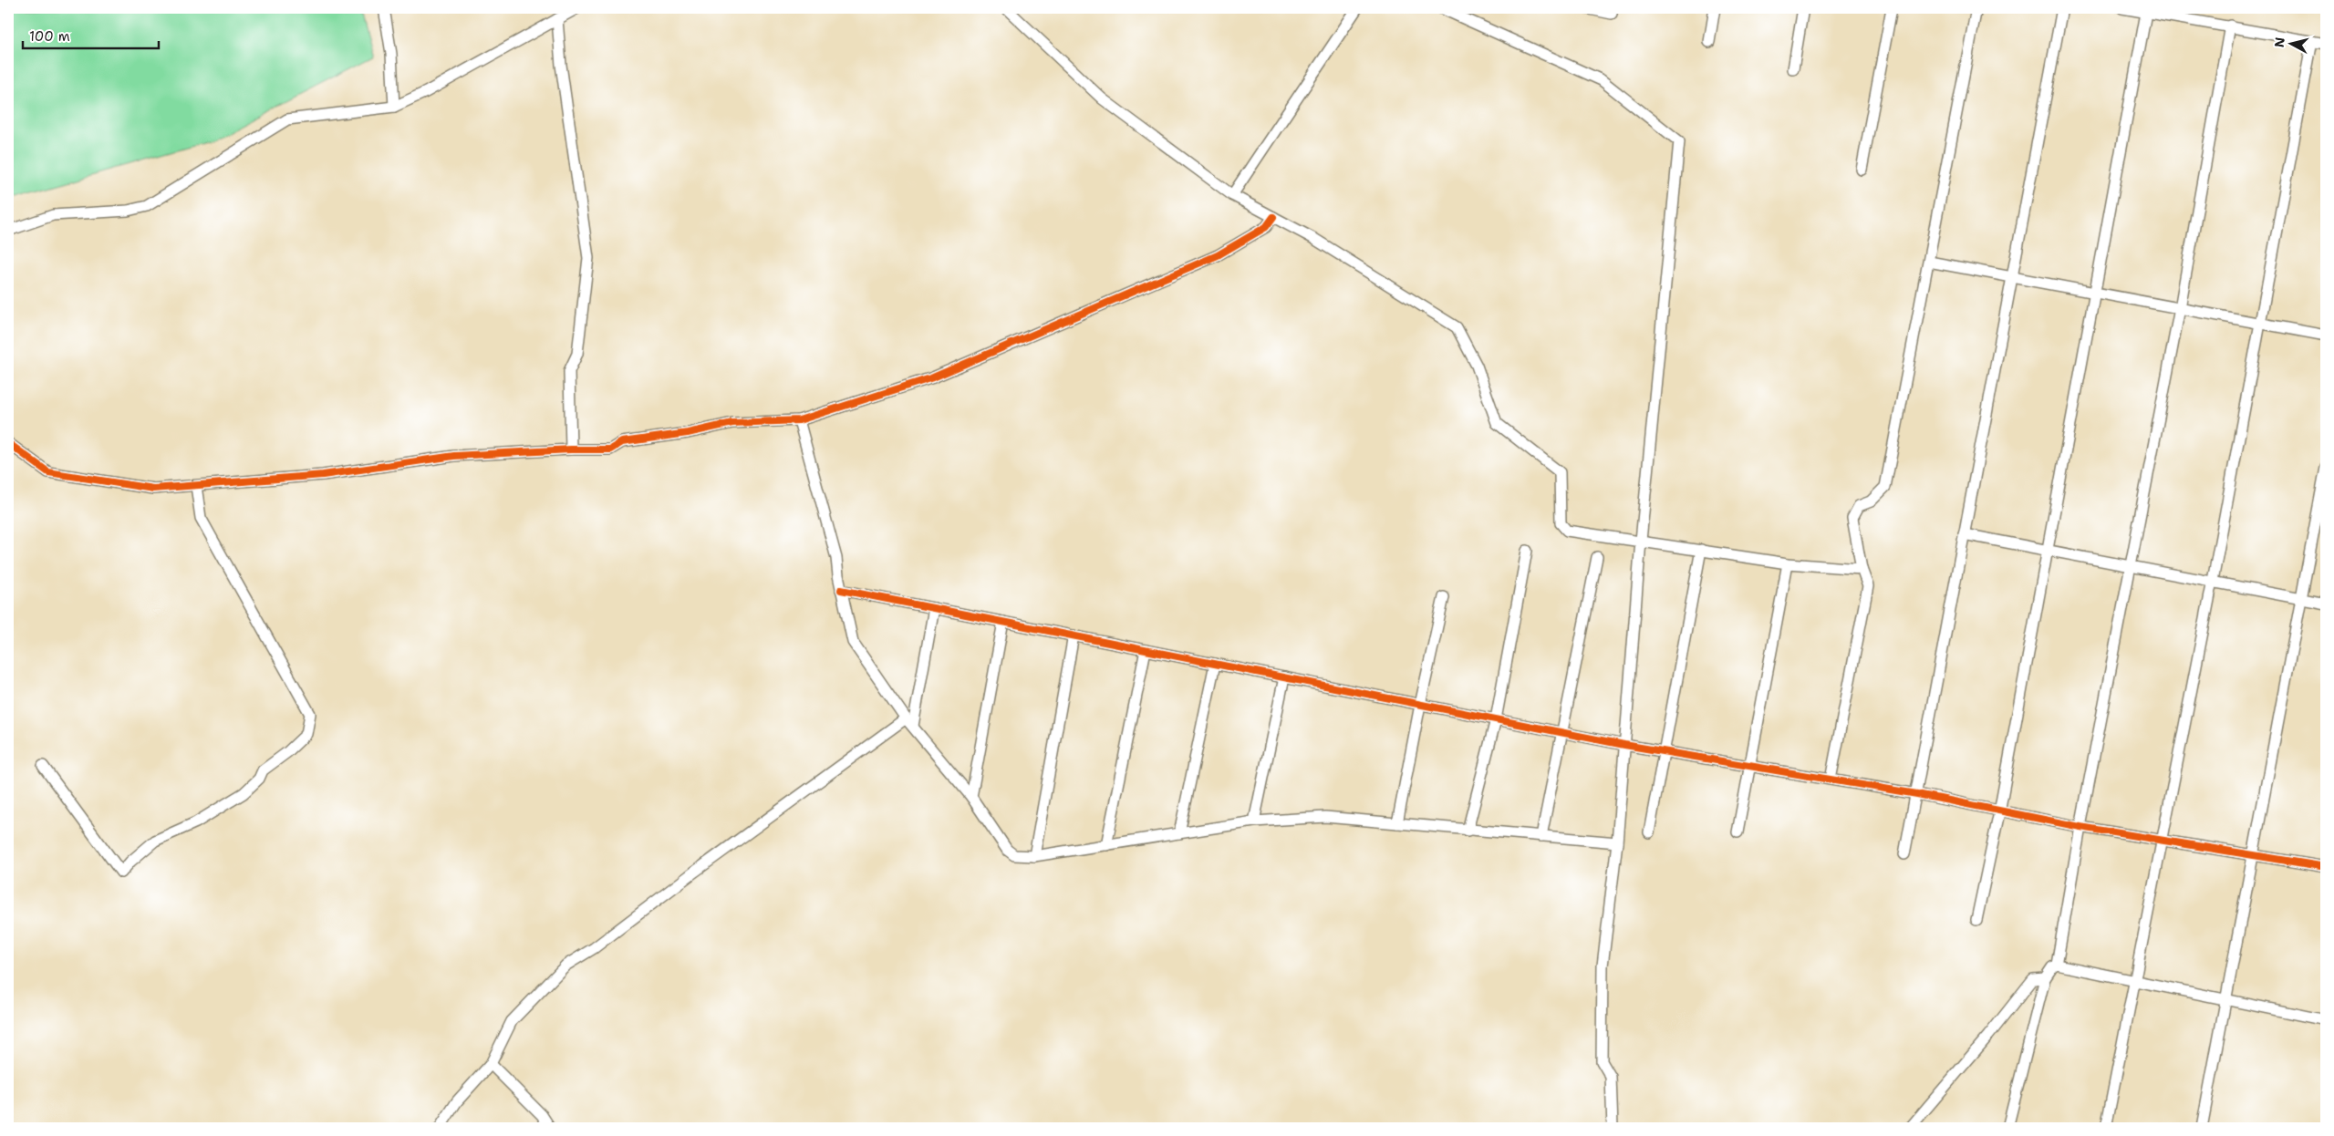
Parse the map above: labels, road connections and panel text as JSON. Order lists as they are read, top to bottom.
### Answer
{
  "scale_bar": "100 m",
  "north": "left"
}
